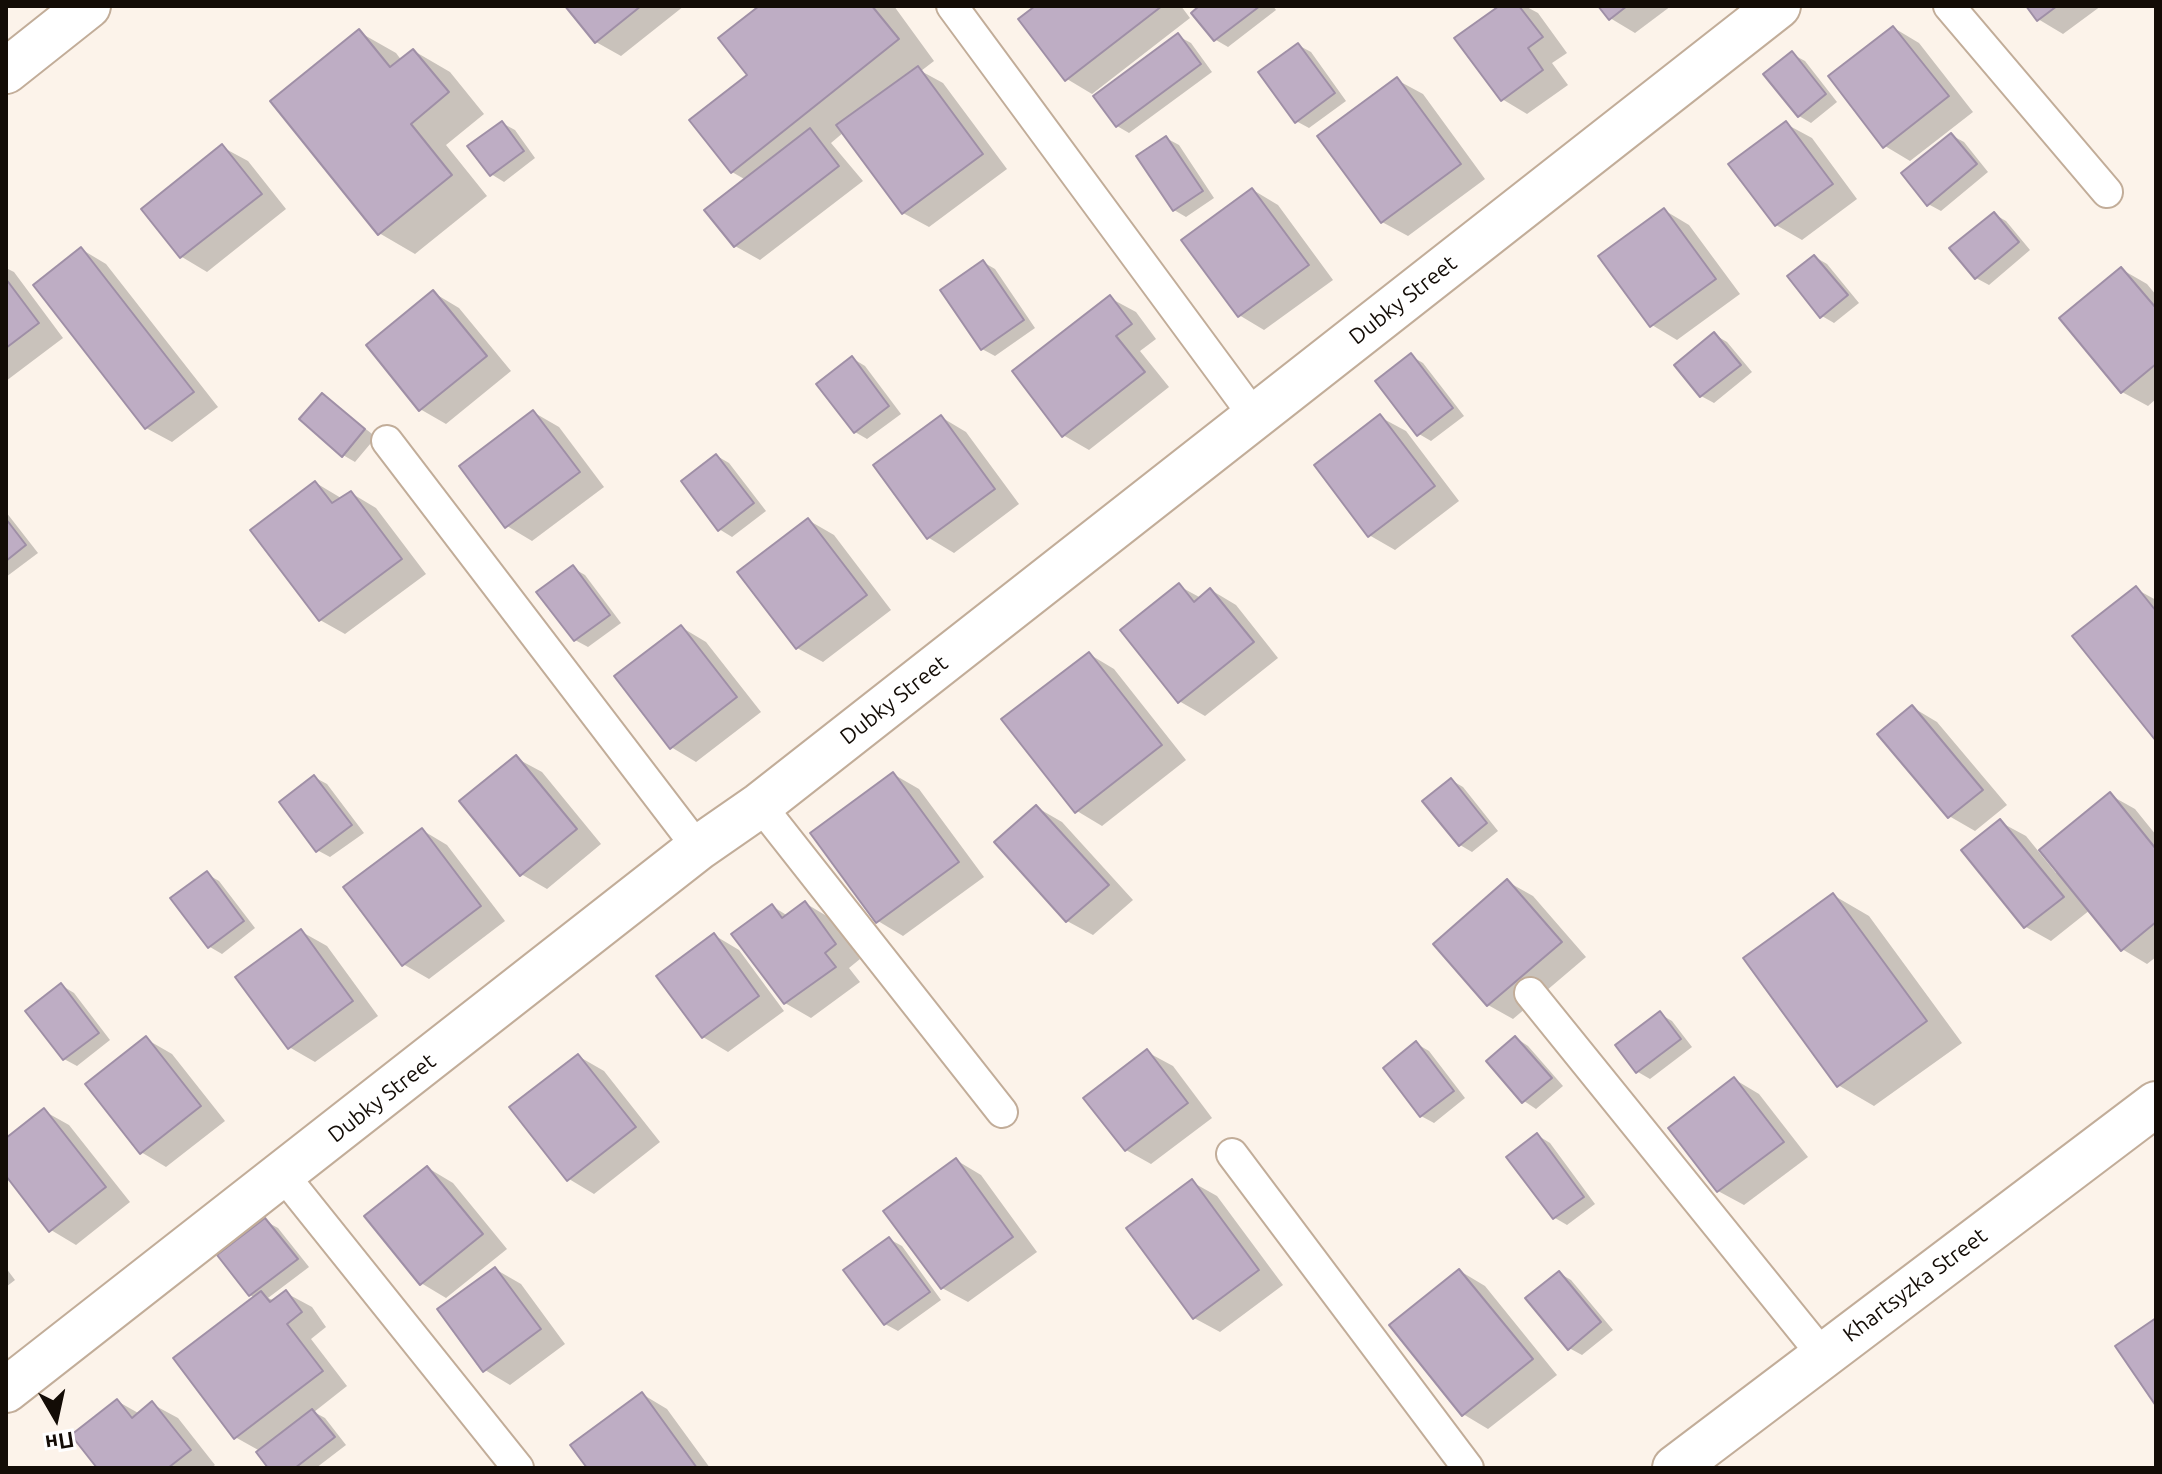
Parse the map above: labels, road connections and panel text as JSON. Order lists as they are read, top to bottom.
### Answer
{
  "streets": {
    "street": ["Dubky Street", "Khartsyzka Street"]
  },
  "north": "bottom"
}
